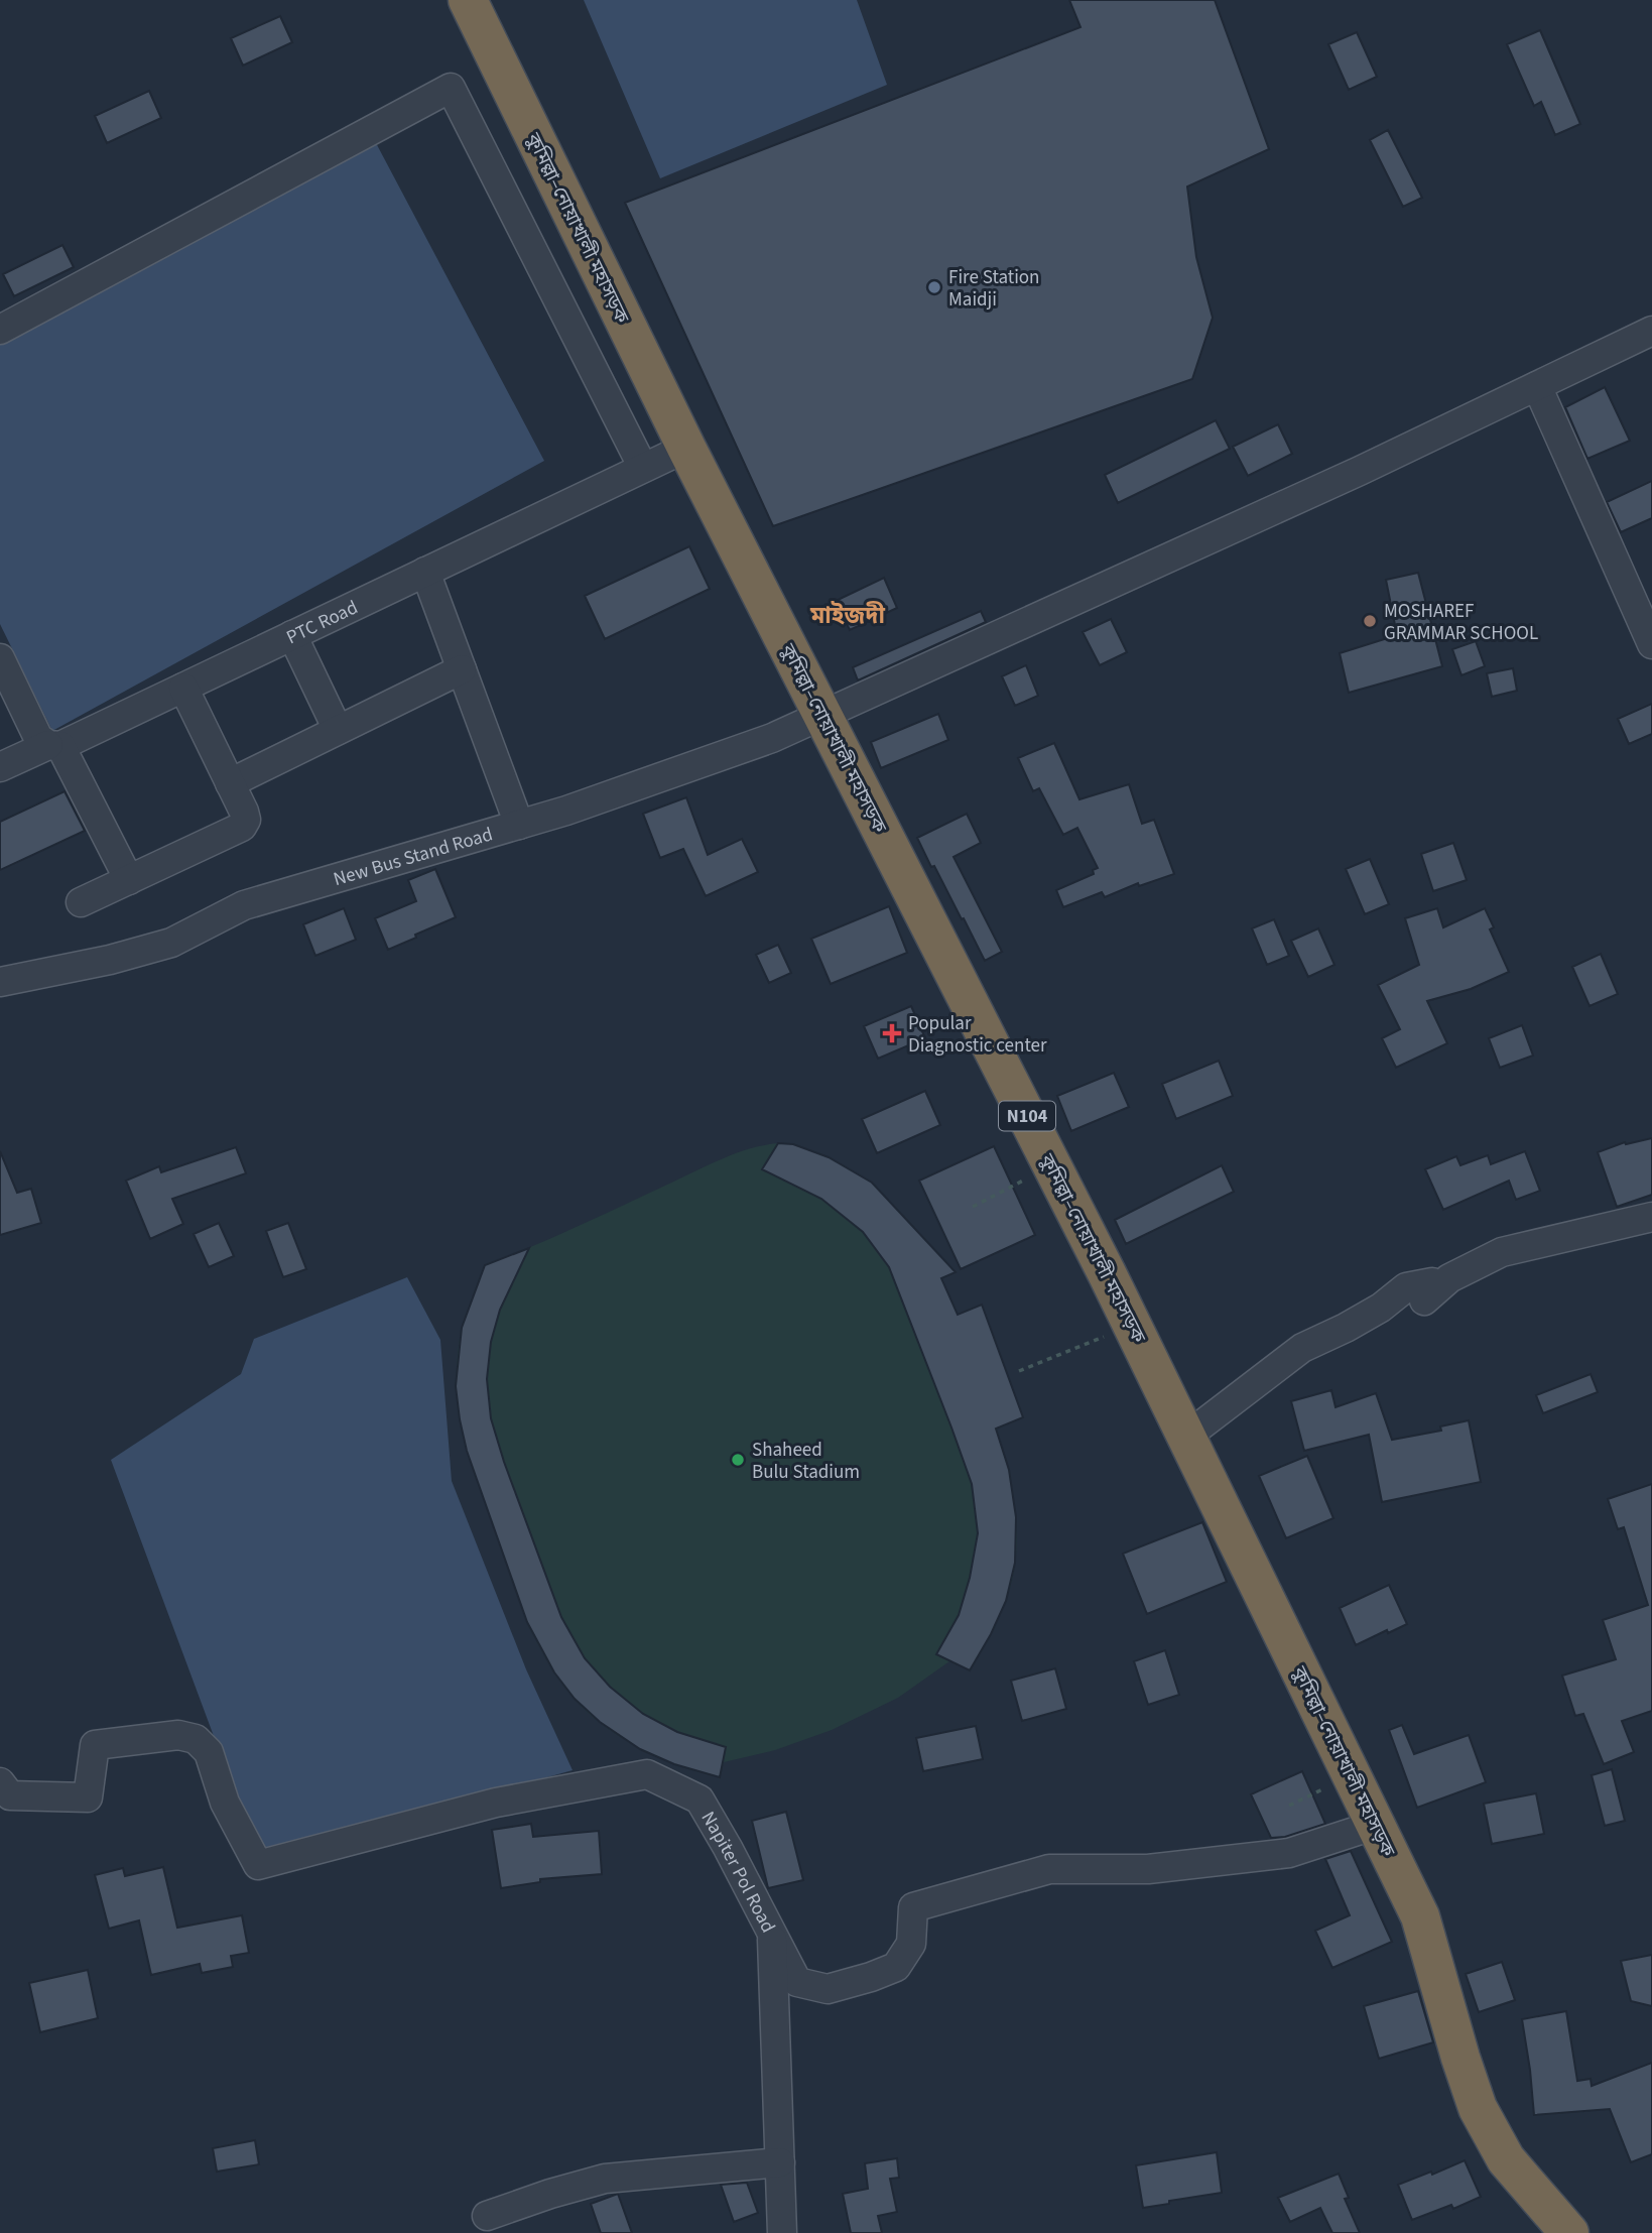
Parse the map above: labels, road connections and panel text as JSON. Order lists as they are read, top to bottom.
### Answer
{
  "streets": {
    "highway": ["কুমিল্লা–নোয়াখালী মহাসড়ক", "N104"],
    "street": ["PTC Road", "New Bus Stand Road", "Napiter Pol Road"]
  },
  "crossings": [
    ["কুমিল্লা–নোয়াখালী মহাসড়ক", "PTC Road"],
    ["কুমিল্লা–নোয়াখালী মহাসড়ক", "New Bus Stand Road"],
    ["কুমিল্লা–নোয়াখালী মহাসড়ক", "Napiter Pol Road"]
  ],
  "districts": ["মাইজদী"],
  "places": {
    "other": ["Fire Station Maidji", "MOSHAREF GRAMMAR SCHOOL", "Shaheed Bulu Stadium"],
    "health": ["Popular Diagnostic center"]
  }
}
